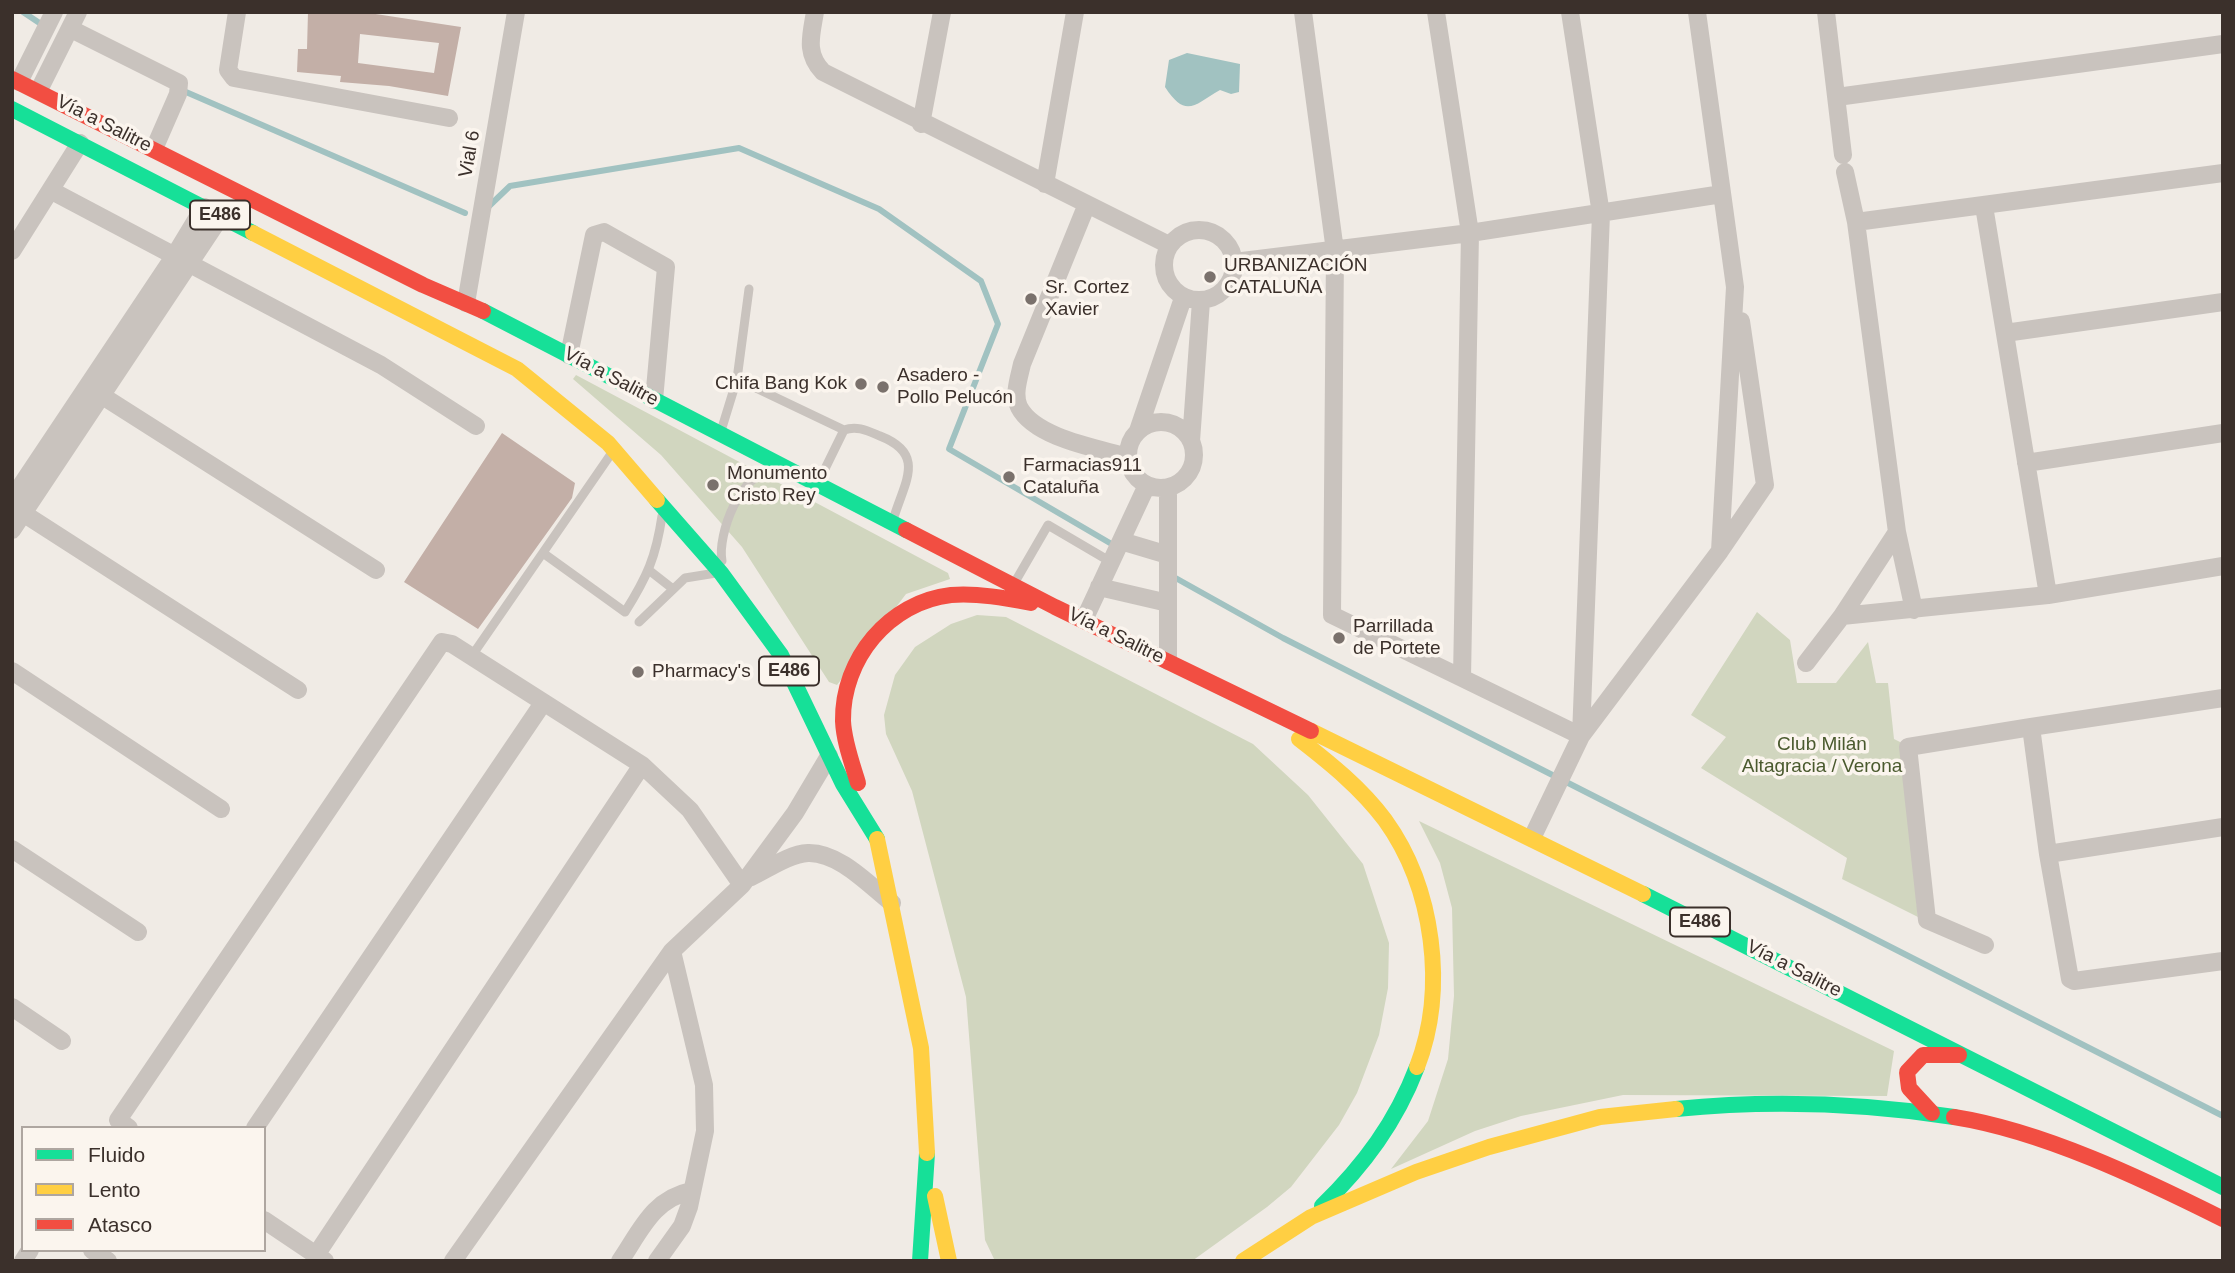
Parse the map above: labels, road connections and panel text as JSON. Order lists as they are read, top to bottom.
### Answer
{
  "streets": {
    "main road": ["Vía a Salitre", "E486"],
    "street": ["Vial 6"]
  },
  "crossings": [
    ["Vía a Salitre", "Vial 6"]
  ],
  "parks": ["Club Milán Altagracia / Verona"],
  "places": [
    "URBANIZACIÓN CATALUÑA",
    "Sr. Cortez Xavier",
    "Chifa Bang Kok",
    "Asadero - Pollo Pelucón",
    "Farmacias911 Cataluña",
    "Monumento Cristo Rey",
    "Parrillada de Portete",
    "Pharmacy's"
  ],
  "legend": ["Fluido", "Lento", "Atasco"]
}
